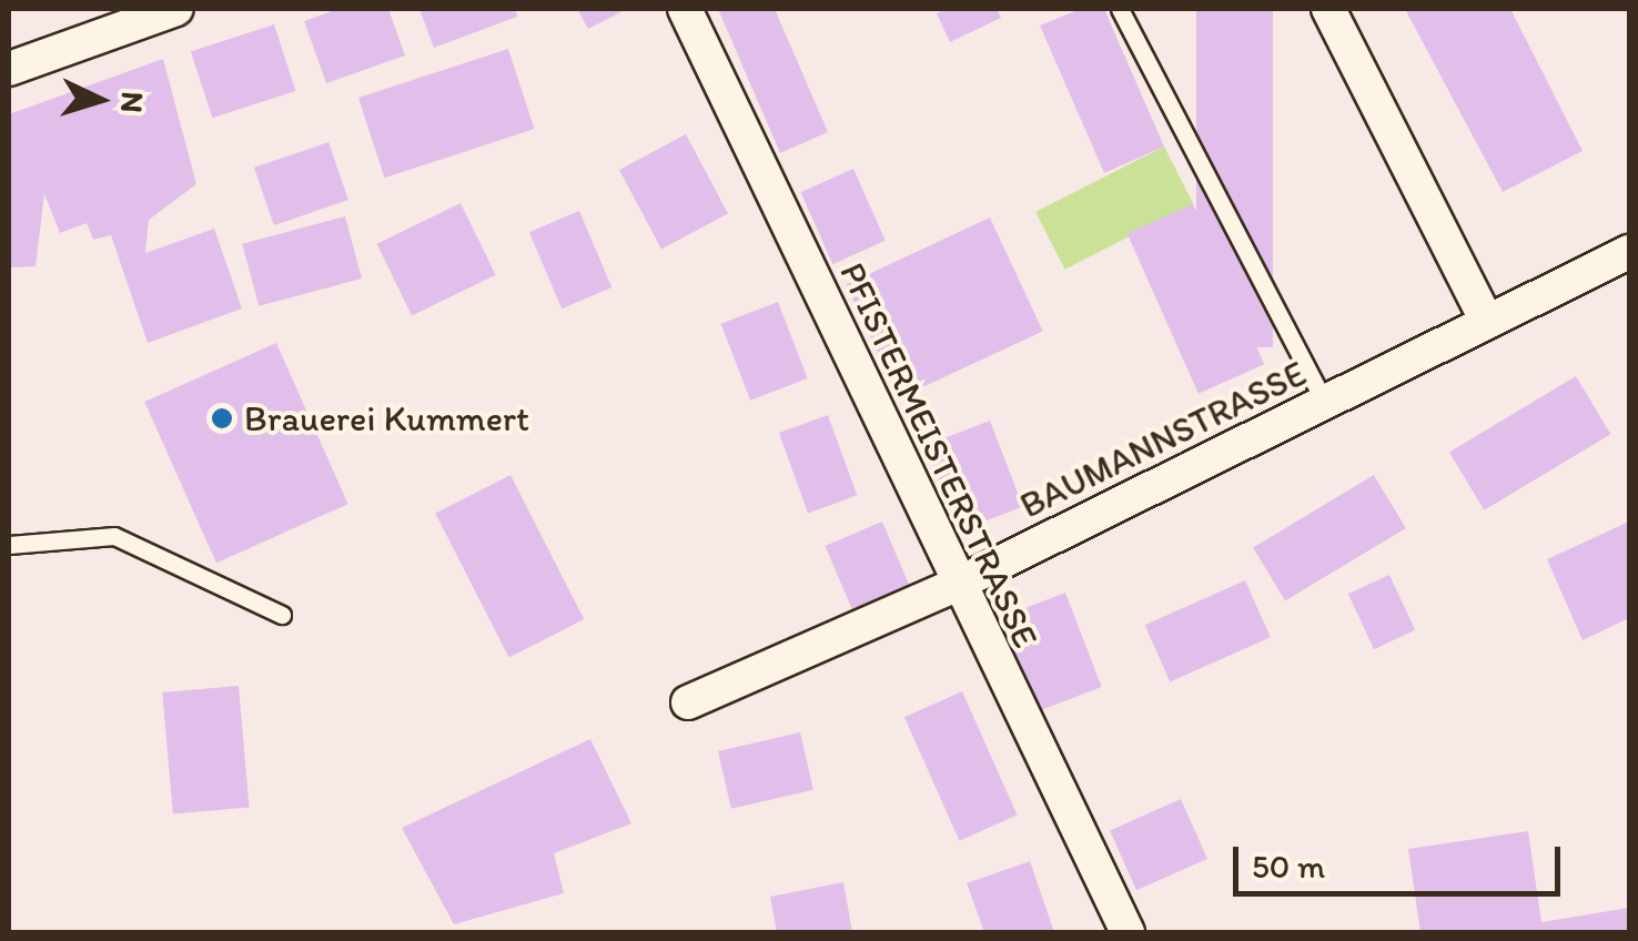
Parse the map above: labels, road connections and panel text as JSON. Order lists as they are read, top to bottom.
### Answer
{
  "streets": {
    "street": ["BAUMANNSTRASSE", "PFISTERMEISTERSTRASSE"]
  },
  "crossings": [
    ["BAUMANNSTRASSE", "PFISTERMEISTERSTRASSE"]
  ],
  "places": ["Brauerei Kummert"],
  "scale_bar": "50 m",
  "north": "right"
}
